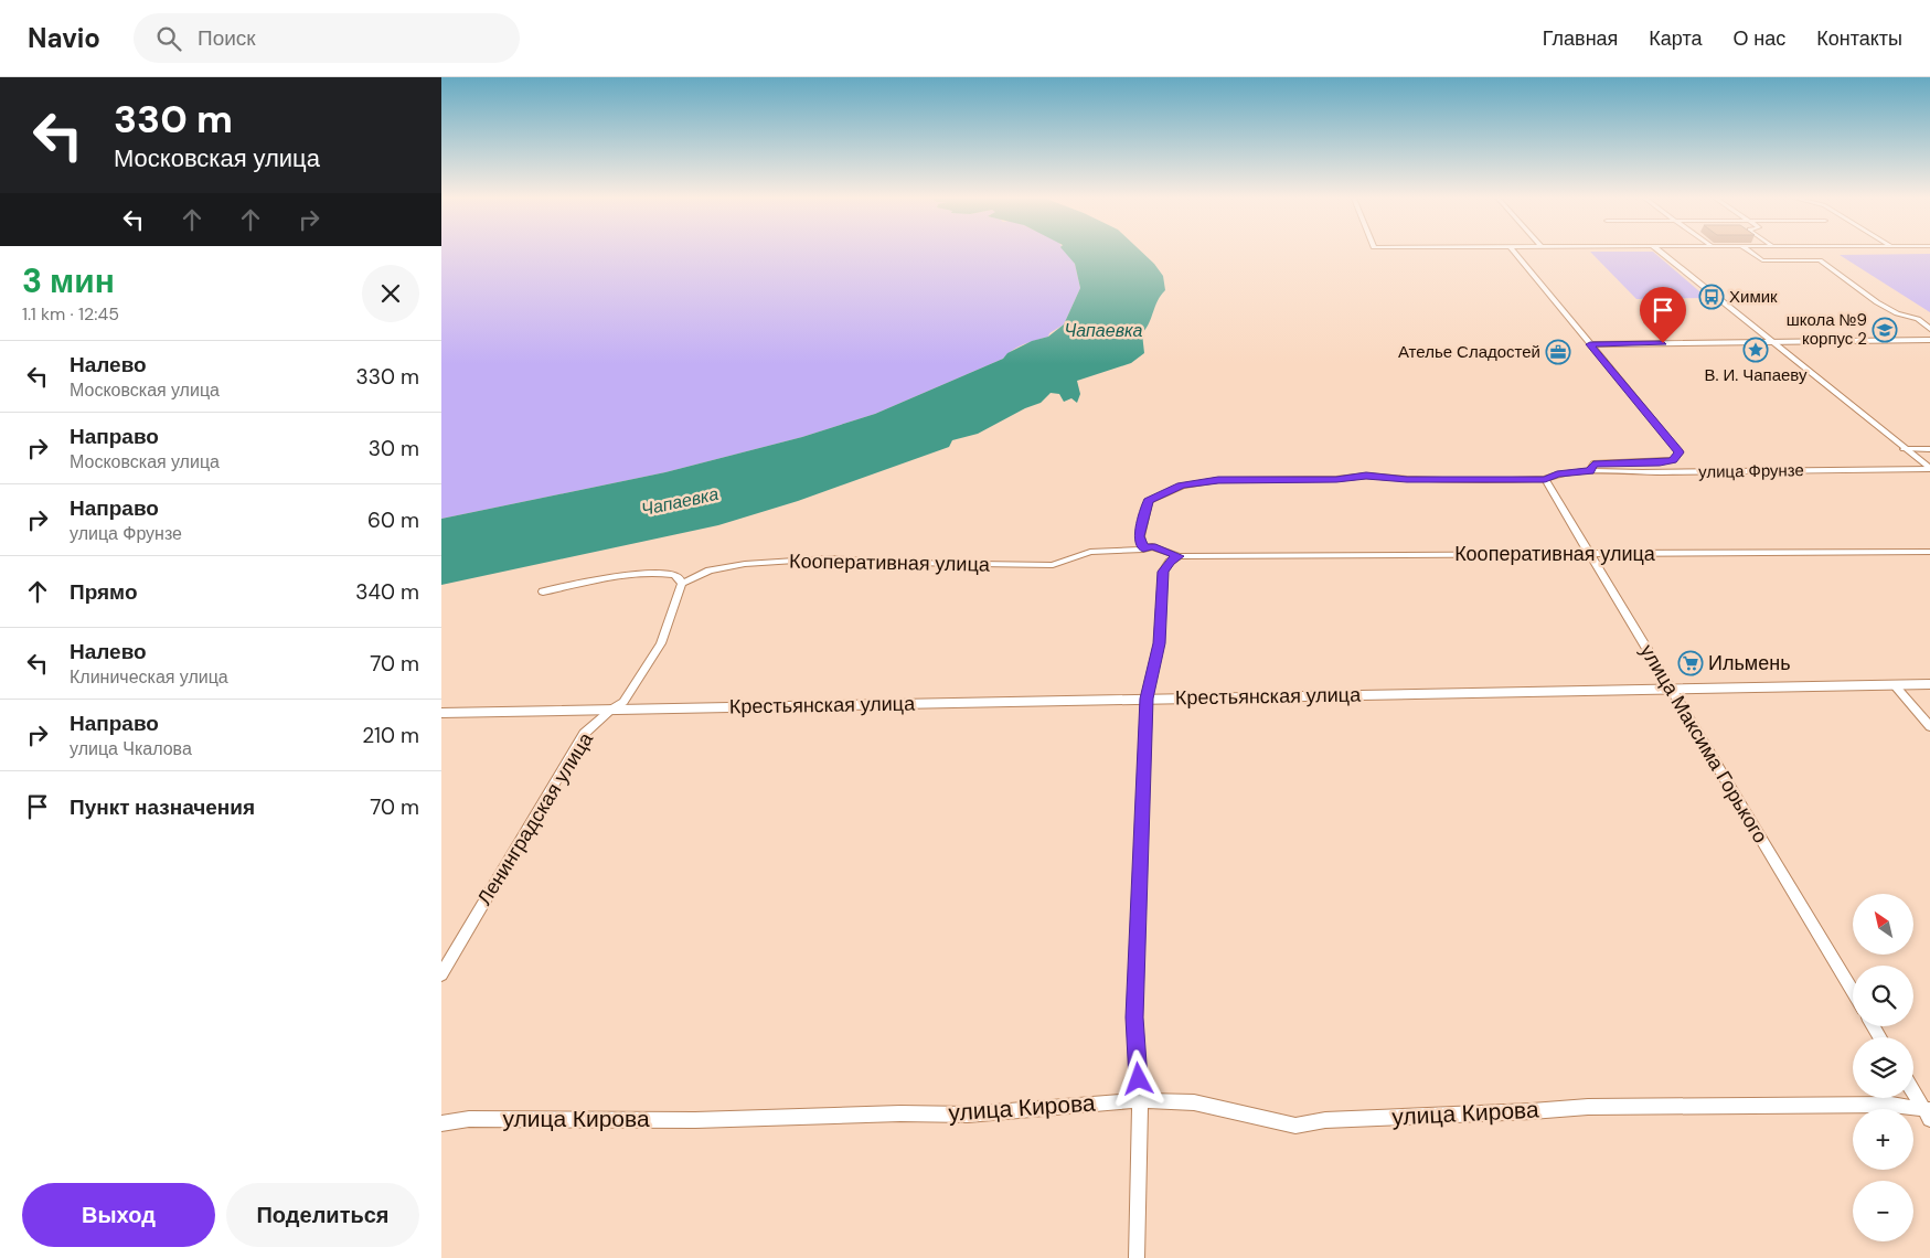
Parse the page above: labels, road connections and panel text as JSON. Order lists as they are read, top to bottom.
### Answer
{
  "streets": {
    "street": [
      "улица Фрунзе",
      "Кооперативная улица",
      "Крестьянская улица",
      "улица Максима Горького",
      "Ленинградская улица",
      "улица Кирова"
    ]
  },
  "crossings": [
    ["улица Фрунзе", "Кооперативная улица"],
    ["улица Фрунзе", "улица Максима Горького"],
    ["Кооперативная улица", "улица Максима Горького"],
    ["Кооперативная улица", "Ленинградская улица"],
    ["Крестьянская улица", "улица Максима Горького"],
    ["Крестьянская улица", "Ленинградская улица"]
  ],
  "water": ["Чапаевка"],
  "places": {
    "bus stop": ["Химик"],
    "school or university": ["школа №9 корпус 2"],
    "place": ["В. И. Чапаеву"],
    "office": ["Ателье Сладостей"],
    "supermarket": ["Ильмень"]
  },
  "north": "top left",
  "page": {
    "header": "Navio",
    "search": "Поиск",
    "nav": [
      "Главная",
      "Карта",
      "О нас",
      "Контакты"
    ],
    "turn": ["330 m", "Московская улица"],
    "heading": ["3 мин", "1.1 km · 12:45"],
    "list": [
      {
        "name": "Налево",
        "note": "Московская улица",
        "value": "330 m"
      },
      {
        "name": "Направо",
        "note": "Московская улица",
        "value": "30 m"
      },
      {
        "name": "Направо",
        "note": "улица Фрунзе",
        "value": "60 m"
      },
      {
        "name": "Прямо",
        "value": "340 m"
      },
      {
        "name": "Налево",
        "note": "Клиническая улица",
        "value": "70 m"
      },
      {
        "name": "Направо",
        "note": "улица Чкалова",
        "value": "210 m"
      },
      {
        "name": "Пункт назначения",
        "value": "70 m"
      }
    ],
    "map_buttons": ["+", "−"],
    "buttons": ["Выход", "Поделиться"]
  }
}
